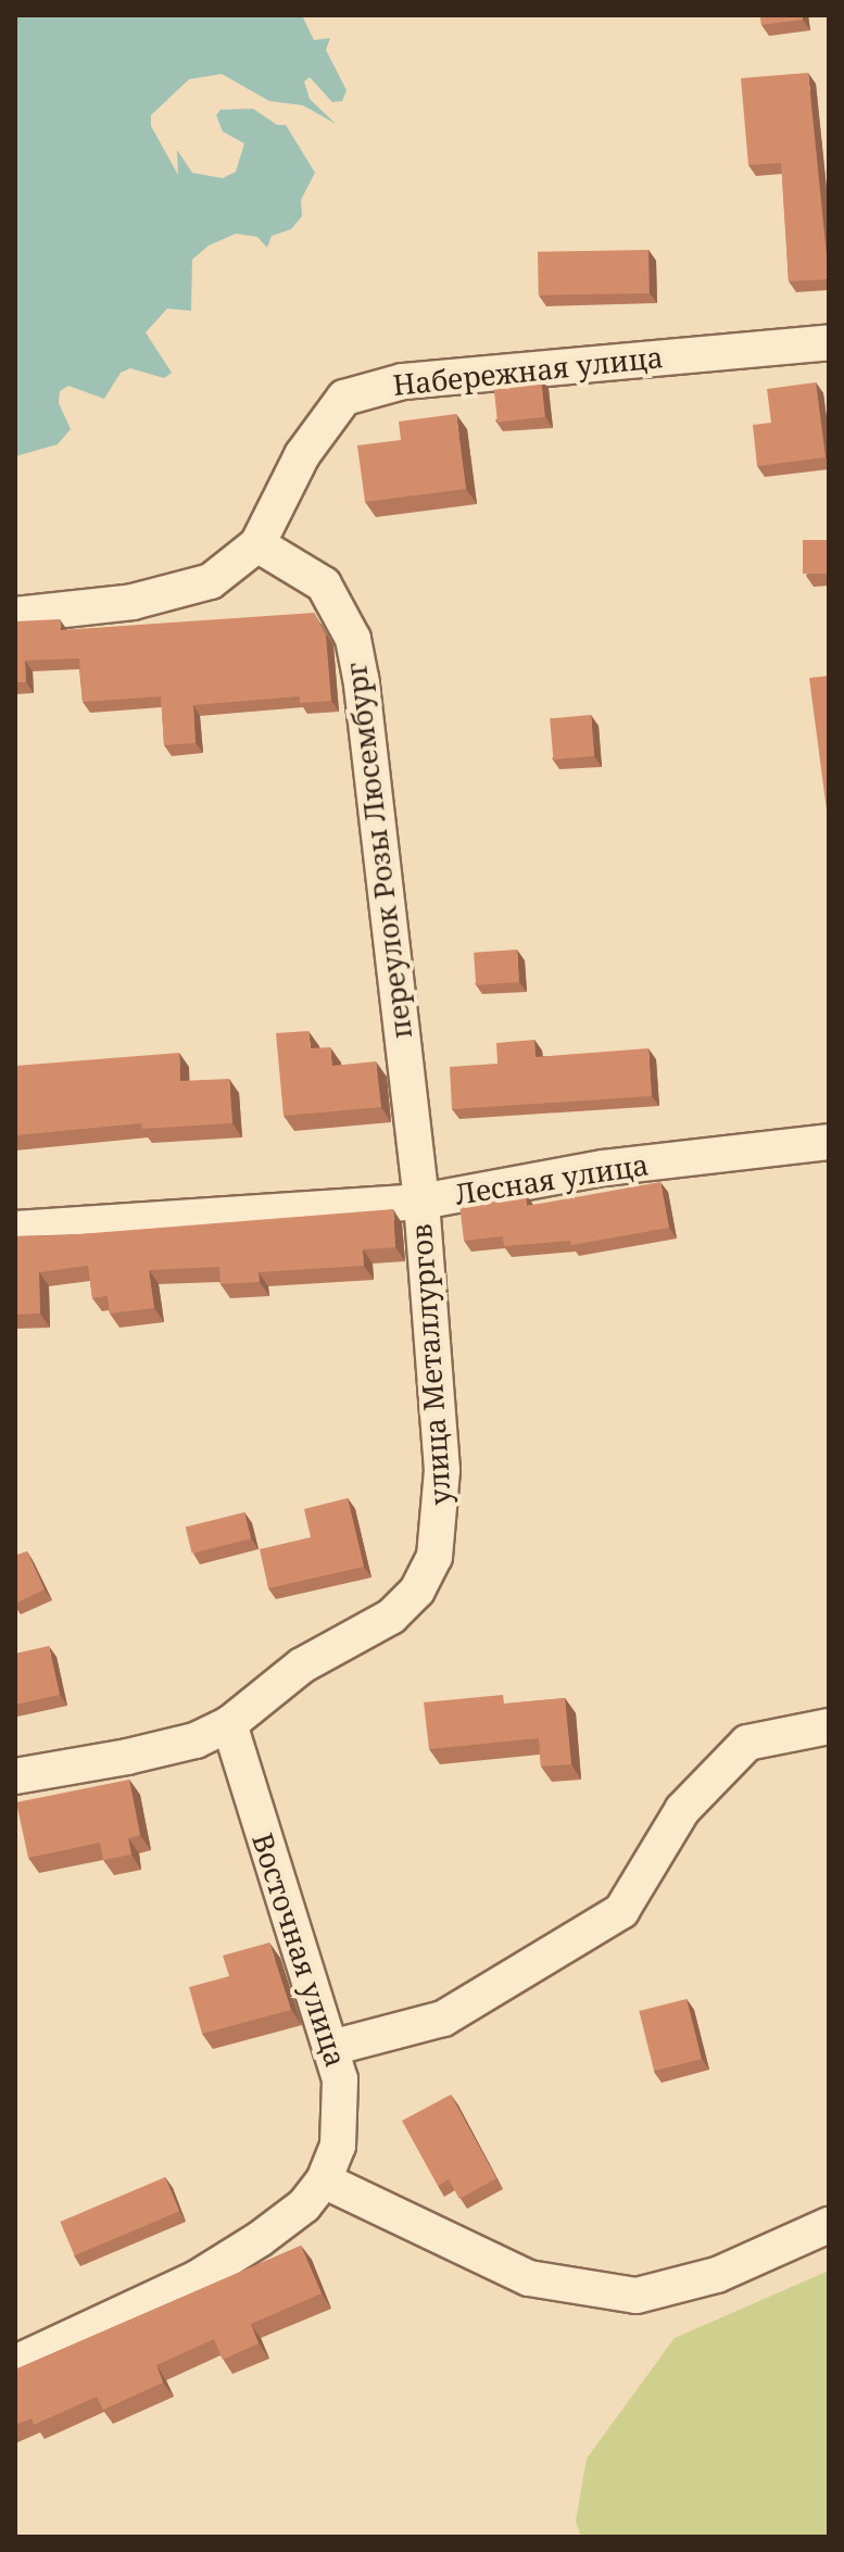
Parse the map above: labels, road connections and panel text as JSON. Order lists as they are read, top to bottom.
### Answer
{
  "streets": {
    "street": [
      "Набережная улица",
      "переулок Розы Люсембург",
      "Лесная улица",
      "улица Металлургов",
      "Восточная улица"
    ]
  },
  "crossings": [
    ["Набережная улица", "переулок Розы Люсембург"],
    ["переулок Розы Люсембург", "Лесная улица"],
    ["переулок Розы Люсембург", "улица Металлургов"],
    ["Лесная улица", "улица Металлургов"],
    ["улица Металлургов", "Восточная улица"]
  ]
}
